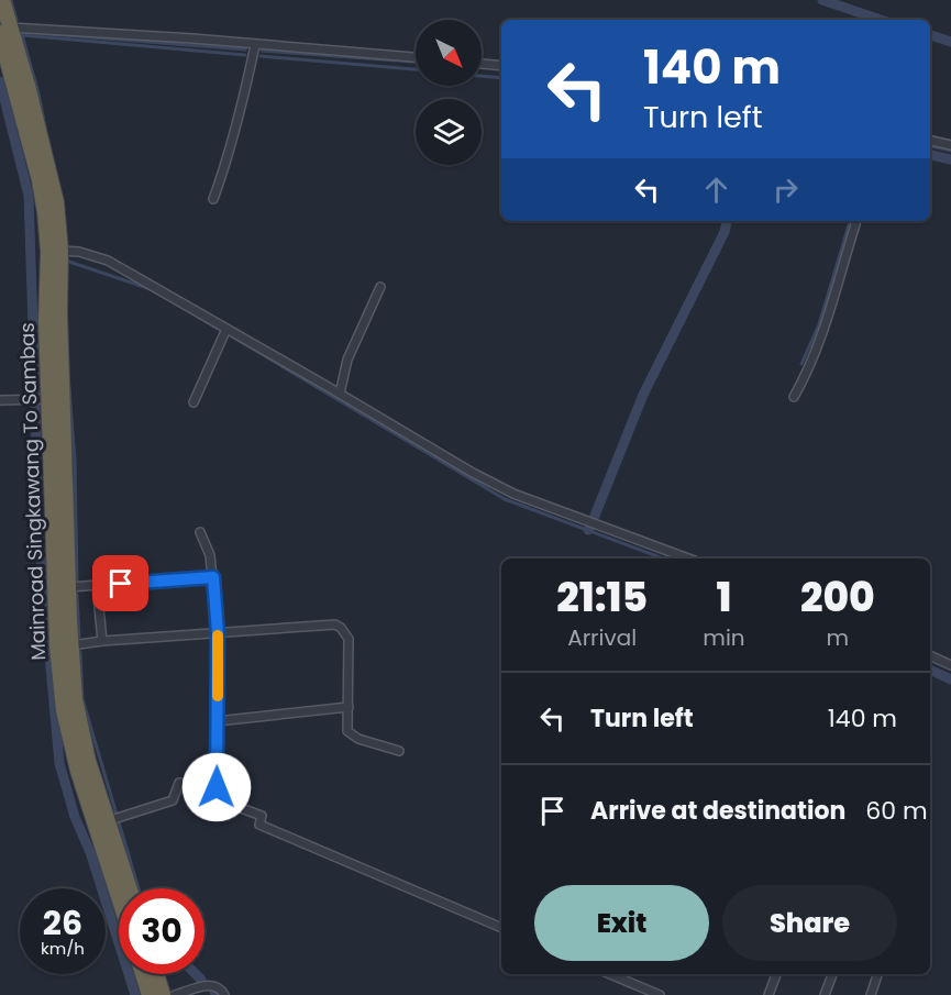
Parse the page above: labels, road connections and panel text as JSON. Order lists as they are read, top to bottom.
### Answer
{
  "streets": {
    "highway": ["Mainroad Singkawang To Sambas"]
  },
  "north": "bottom right",
  "page": {
    "turn": ["140 m", "Turn left"],
    "eta": [
      "21:15",
      "Arrival",
      "1",
      "min",
      "200",
      "m"
    ],
    "list": [
      {
        "name": "Turn left",
        "value": "140 m"
      },
      {
        "name": "Arrive at destination",
        "value": "60 m"
      }
    ],
    "buttons": ["Exit", "Share"],
    "speed": "26 km/h",
    "limit": "30"
  }
}
